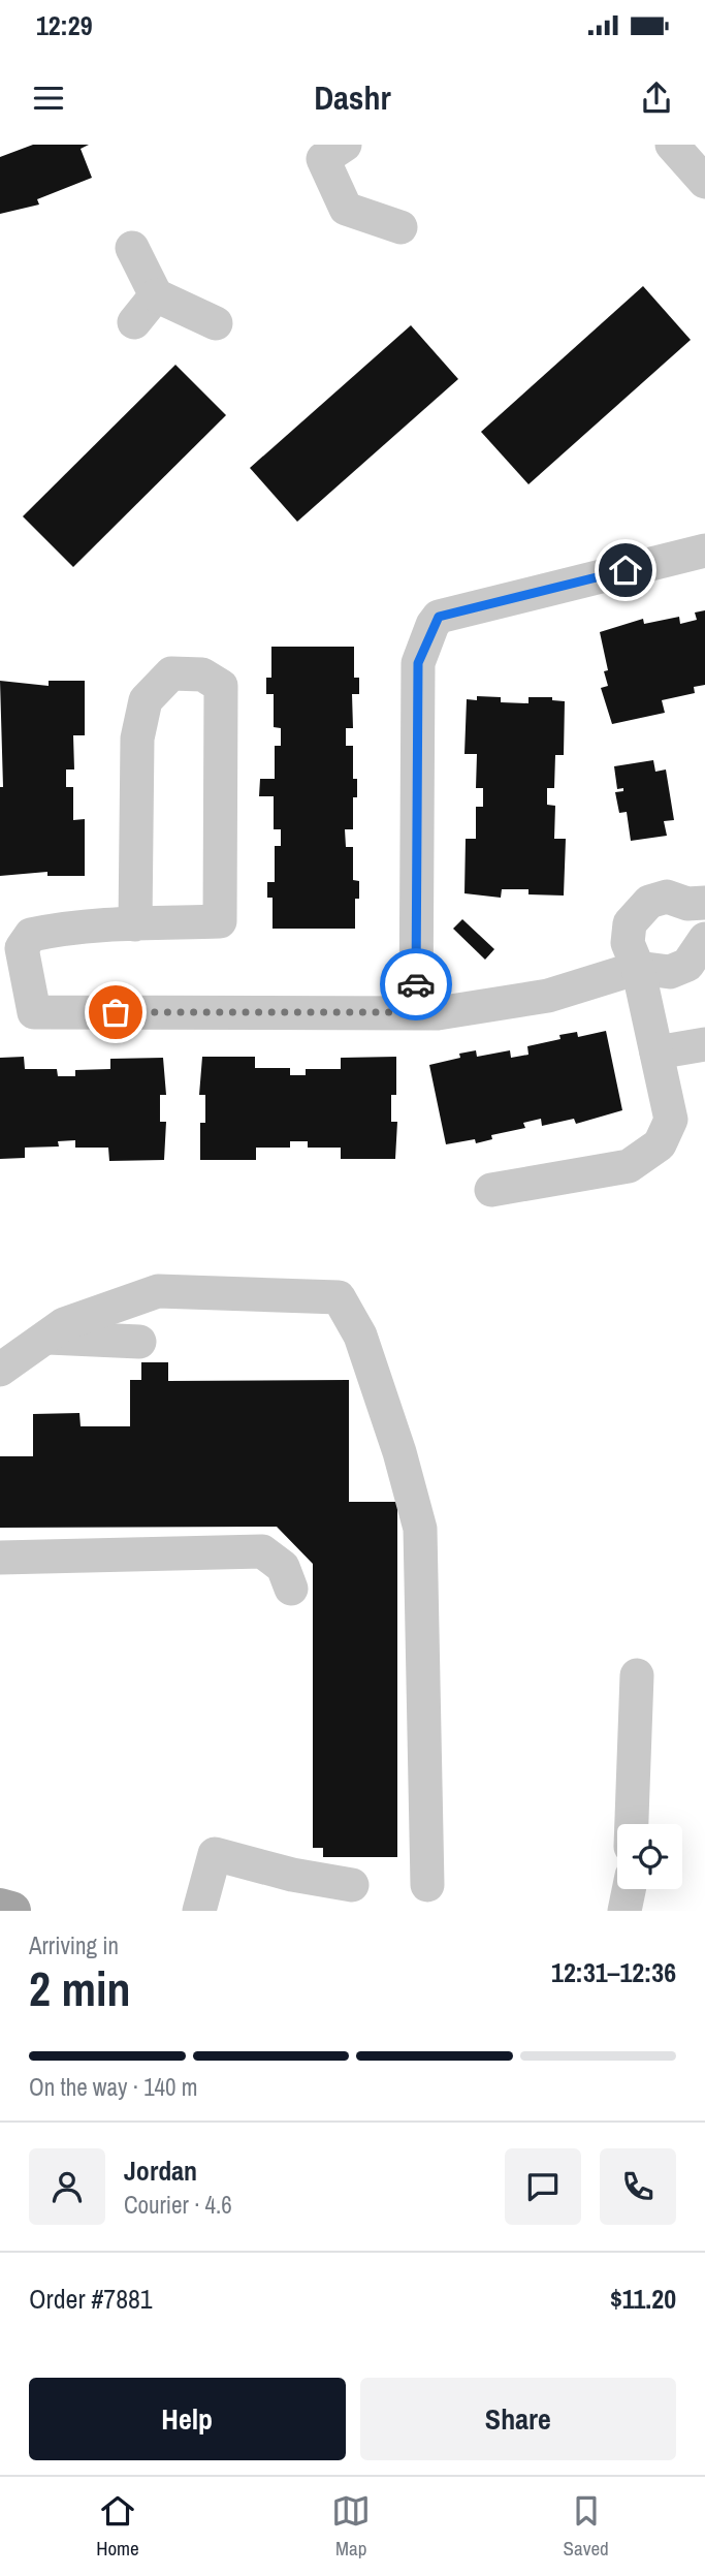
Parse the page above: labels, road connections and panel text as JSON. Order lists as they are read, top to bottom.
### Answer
{
  "page": {
    "status": "12:29",
    "header": "Dashr",
    "heading": ["2 min", "Arriving in", "12:31–12:36"],
    "panel": [
      "Jordan",
      "Courier · 4.6",
      "Order #7881",
      "$11.20"
    ],
    "bar": "On the way · 140 m",
    "buttons": ["Help", "Share"],
    "tabs": ["Home", "Map", "Saved"]
  }
}
